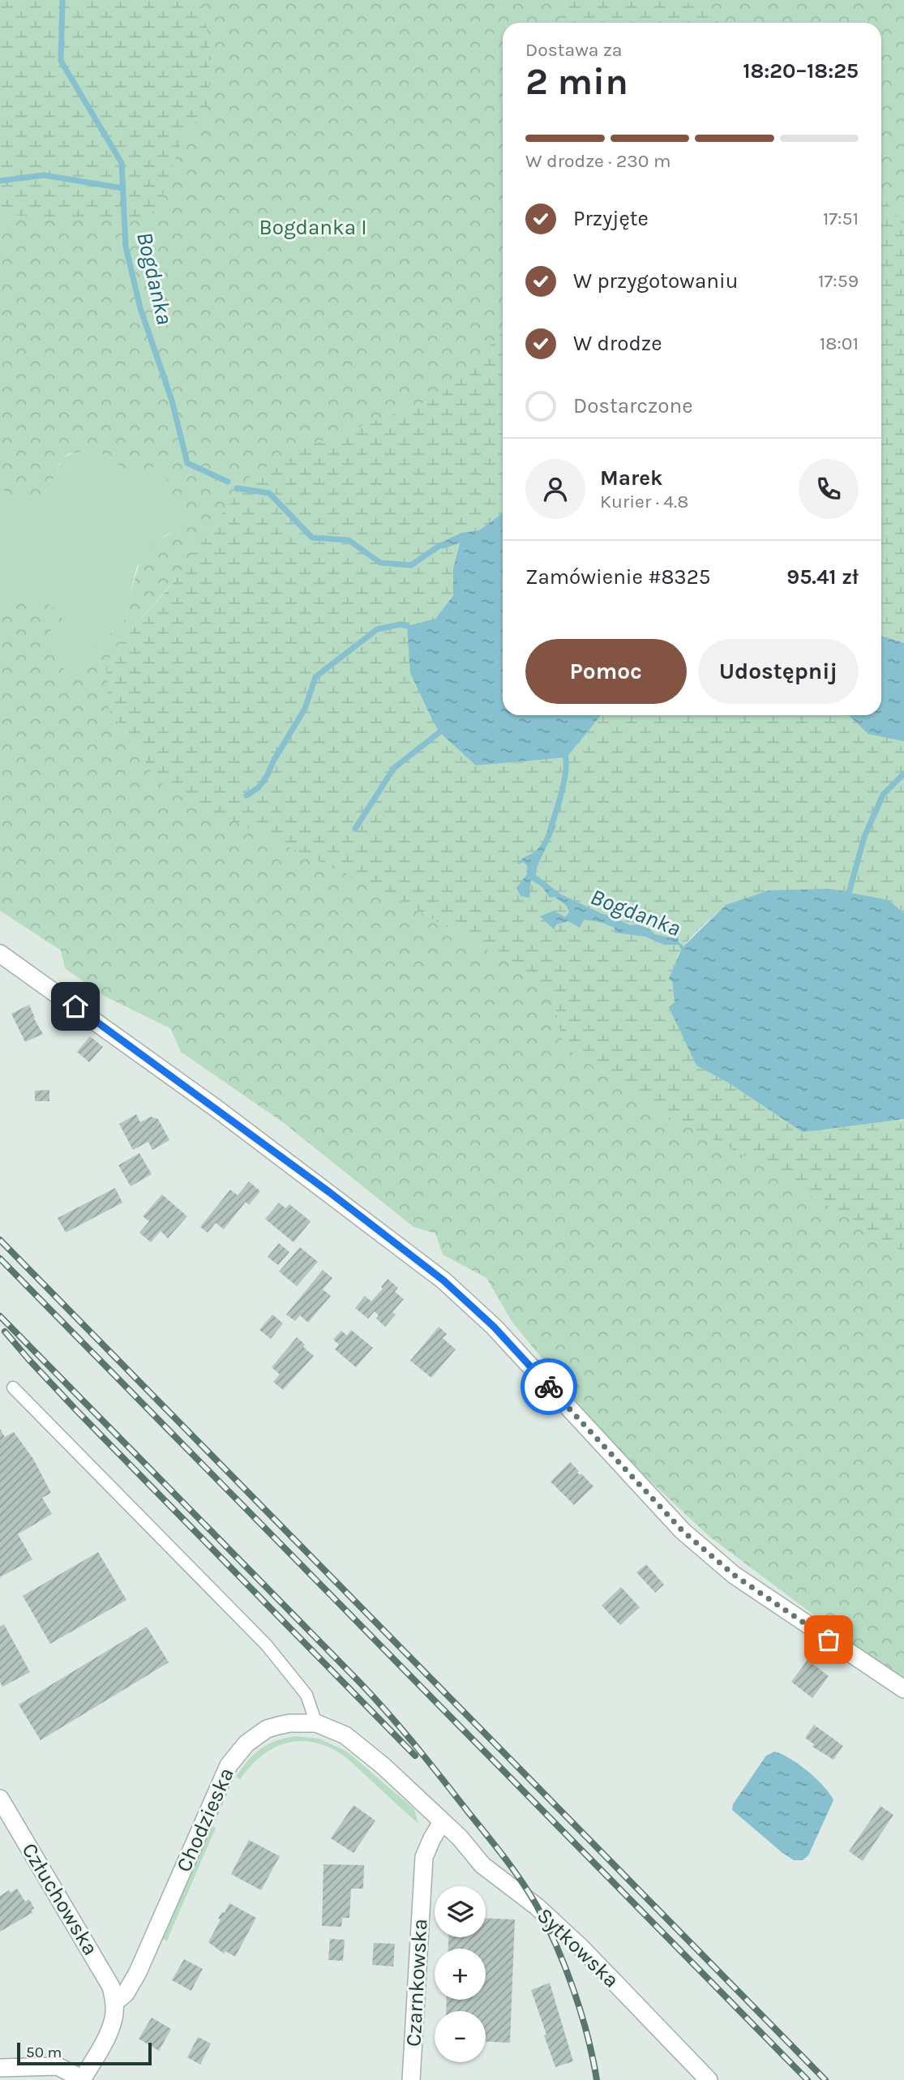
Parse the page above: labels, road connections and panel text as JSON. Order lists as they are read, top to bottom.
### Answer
{
  "streets": {
    "street": [
      "Chodzieska",
      "Człuchowska",
      "Sytkowska",
      "Czarnkowska"
    ]
  },
  "crossings": [
    ["Chodzieska", "Człuchowska"],
    ["Chodzieska", "Sytkowska"],
    ["Chodzieska", "Czarnkowska"],
    ["Sytkowska", "Czarnkowska"]
  ],
  "water": ["Bogdanka"],
  "parks": ["Bogdanka I"],
  "scale_bar": "50 m",
  "page": {
    "heading": ["2 min", "Dostawa za", "18:20–18:25"],
    "panel": [
      "Marek",
      "Kurier · 4.8",
      "Zamówienie #8325",
      "95.41 zł"
    ],
    "bar": "W drodze · 230 m",
    "list": [
      ["Przyjęte", "17:51"],
      ["W przygotowaniu", "17:59"],
      ["W drodze", "18:01"],
      "Dostarczone"
    ],
    "buttons": ["Pomoc", "Udostępnij"],
    "map_buttons": ["+", "−"],
    "scale": "50 m"
  }
}
